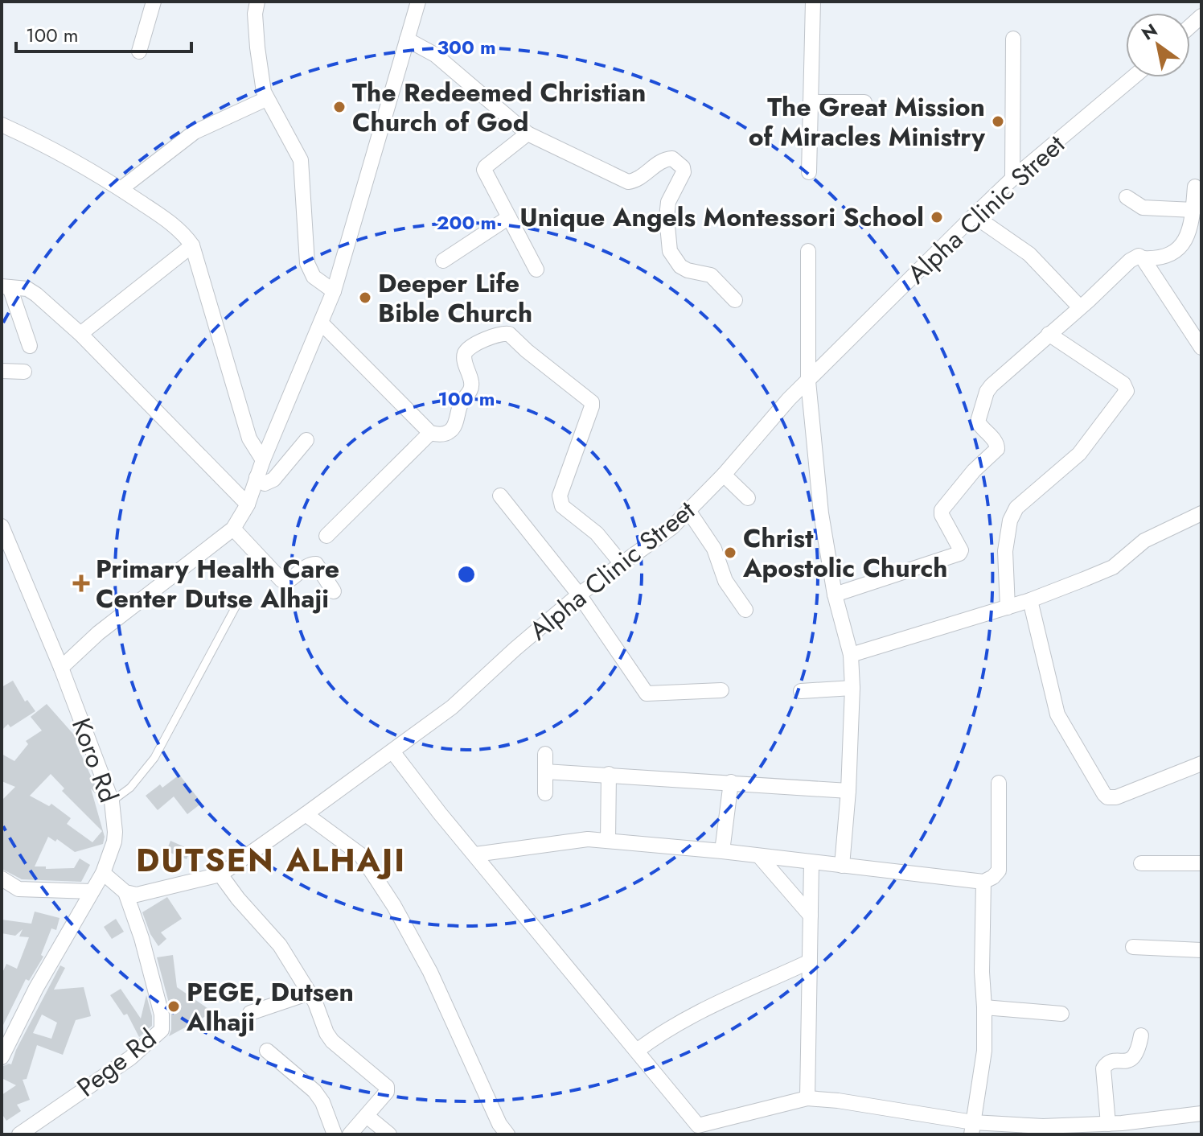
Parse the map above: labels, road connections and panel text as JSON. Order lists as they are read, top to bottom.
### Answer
{
  "streets": {
    "street": ["Alpha Clinic Street", "Koro Rd", "Pege Rd"]
  },
  "crossings": [
    ["Alpha Clinic Street", "Pege Rd"]
  ],
  "districts": ["DUTSEN ALHAJI"],
  "places": {
    "other": [
      "The Redeemed Christian Church of God",
      "The Great Mission of Miracles Ministry",
      "Unique Angels Montessori School",
      "Deeper Life Bible Church",
      "Christ Apostolic Church",
      "PEGE, Dutsen Alhaji"
    ],
    "health": ["Primary Health Care Center Dutse Alhaji"]
  },
  "scale_bar": "100 m",
  "north": "top left",
  "rings": ["300 m", "200 m", "100 m"]
}
